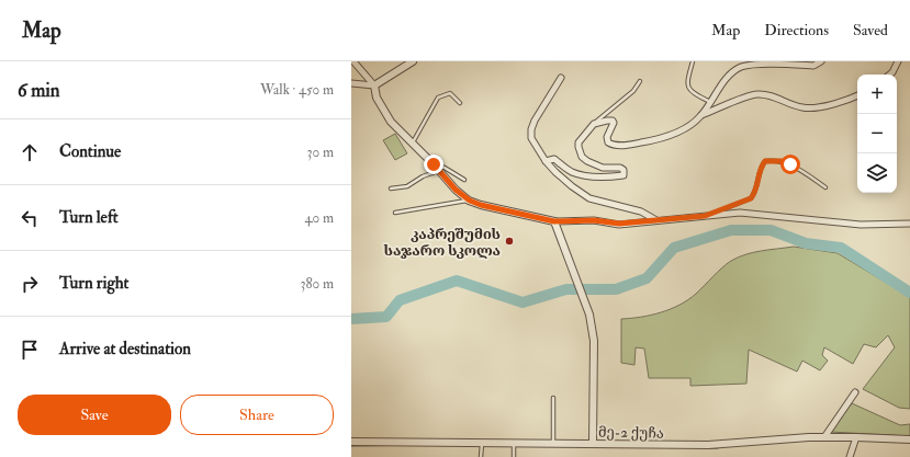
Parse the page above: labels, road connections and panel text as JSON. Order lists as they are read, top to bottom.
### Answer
{
  "streets": {
    "street": ["მე-2 ქუჩა"]
  },
  "places": ["კაპრეშუმის საჯარო სკოლა"],
  "page": {
    "header": "Map",
    "nav": ["Map", "Directions", "Saved"],
    "heading": ["6 min", "Walk · 450 m"],
    "map_buttons": ["+", "−"],
    "list": [
      ["Continue", "30 m"],
      ["Turn left", "40 m"],
      ["Turn right", "380 m"],
      "Arrive at destination"
    ],
    "buttons": ["Save", "Share"]
  }
}
